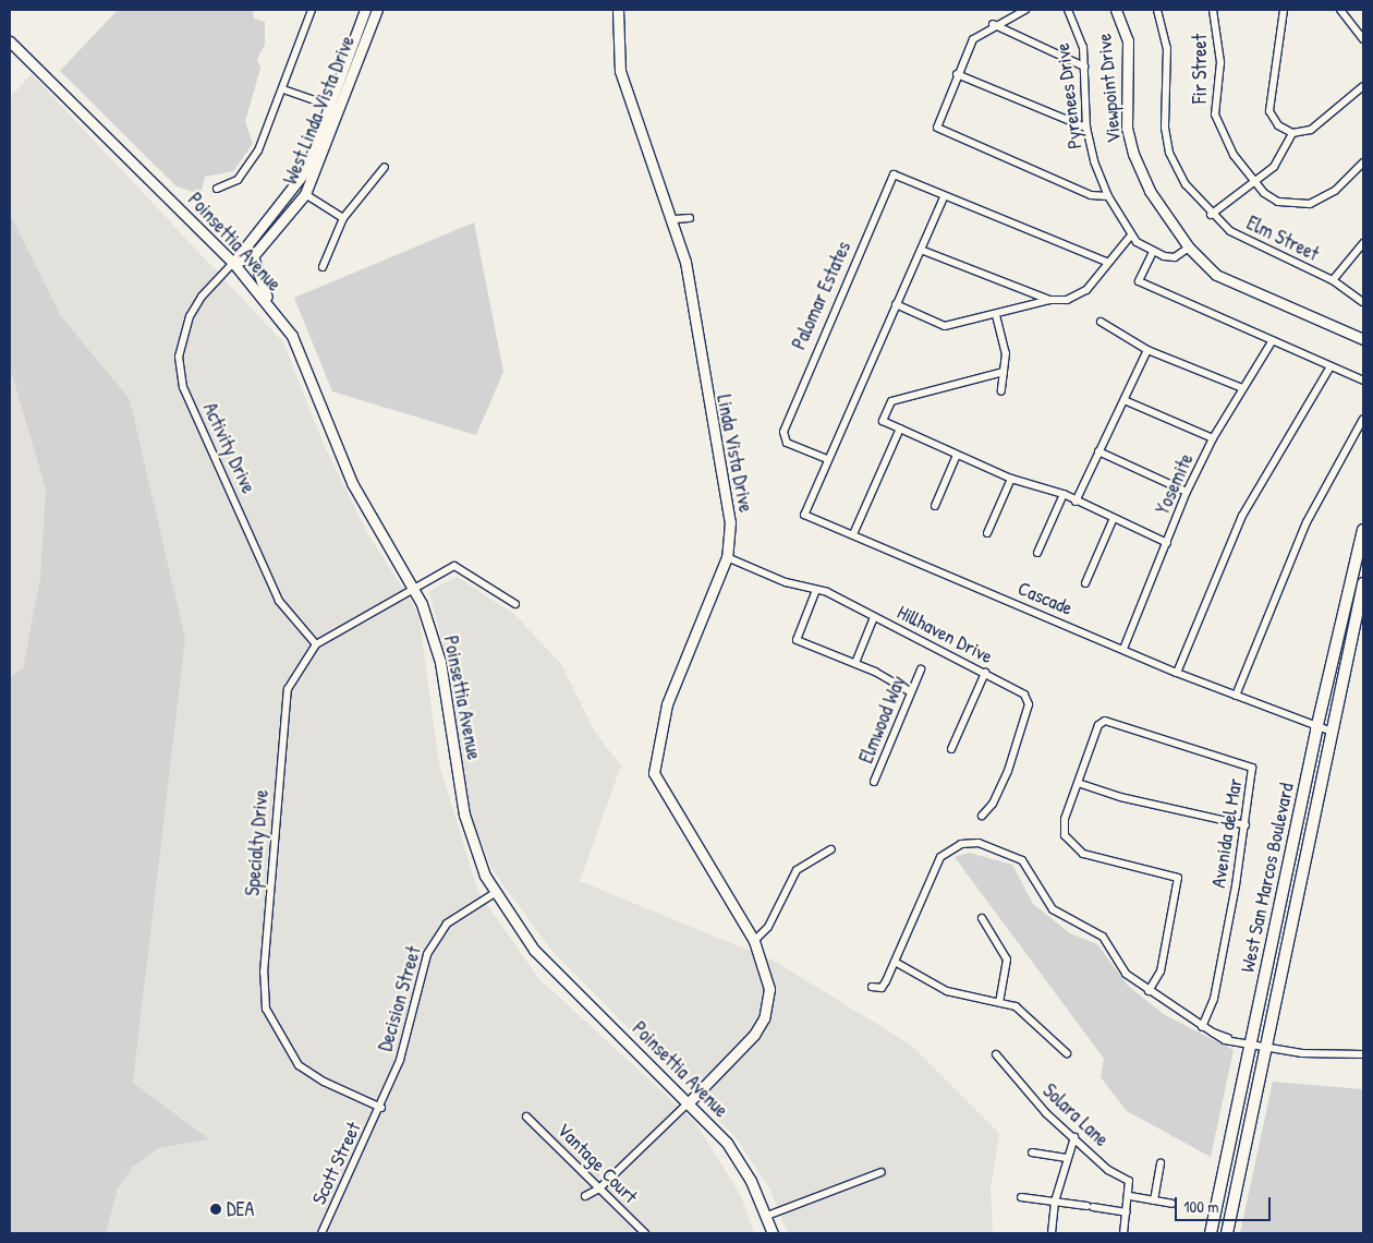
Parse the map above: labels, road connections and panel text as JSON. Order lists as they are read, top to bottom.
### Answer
{
  "streets": {
    "main road": [
      "Viewpoint Drive",
      "West Linda Vista Drive",
      "Poinsettia Avenue",
      "Linda Vista Drive",
      "West San Marcos Boulevard"
    ],
    "street": [
      "Fir Street",
      "Pyrenees Drive",
      "Elm Street",
      "Palomar Estates",
      "Activity Drive",
      "Yosemite",
      "Cascade",
      "Hillhaven Drive",
      "Elmwood Way",
      "Avenida del Mar",
      "Specialty Drive",
      "Decision Street",
      "Solara Lane",
      "Scott Street",
      "Vantage Court"
    ]
  },
  "crossings": [
    ["Viewpoint Drive", "Pyrenees Drive"],
    ["West Linda Vista Drive", "Poinsettia Avenue"],
    ["West Linda Vista Drive", "Activity Drive"],
    ["Poinsettia Avenue", "Activity Drive"],
    ["Poinsettia Avenue", "Linda Vista Drive"],
    ["Poinsettia Avenue", "Specialty Drive"],
    ["Poinsettia Avenue", "Decision Street"],
    ["Palomar Estates", "Cascade"],
    ["Activity Drive", "Specialty Drive"],
    ["Linda Vista Drive", "Hillhaven Drive"],
    ["Yosemite", "Cascade"],
    ["Cascade", "West San Marcos Boulevard"],
    ["Specialty Drive", "Decision Street"],
    ["Specialty Drive", "Scott Street"],
    ["Decision Street", "Scott Street"]
  ],
  "places": ["DEA"],
  "scale_bar": "100 m"
}
